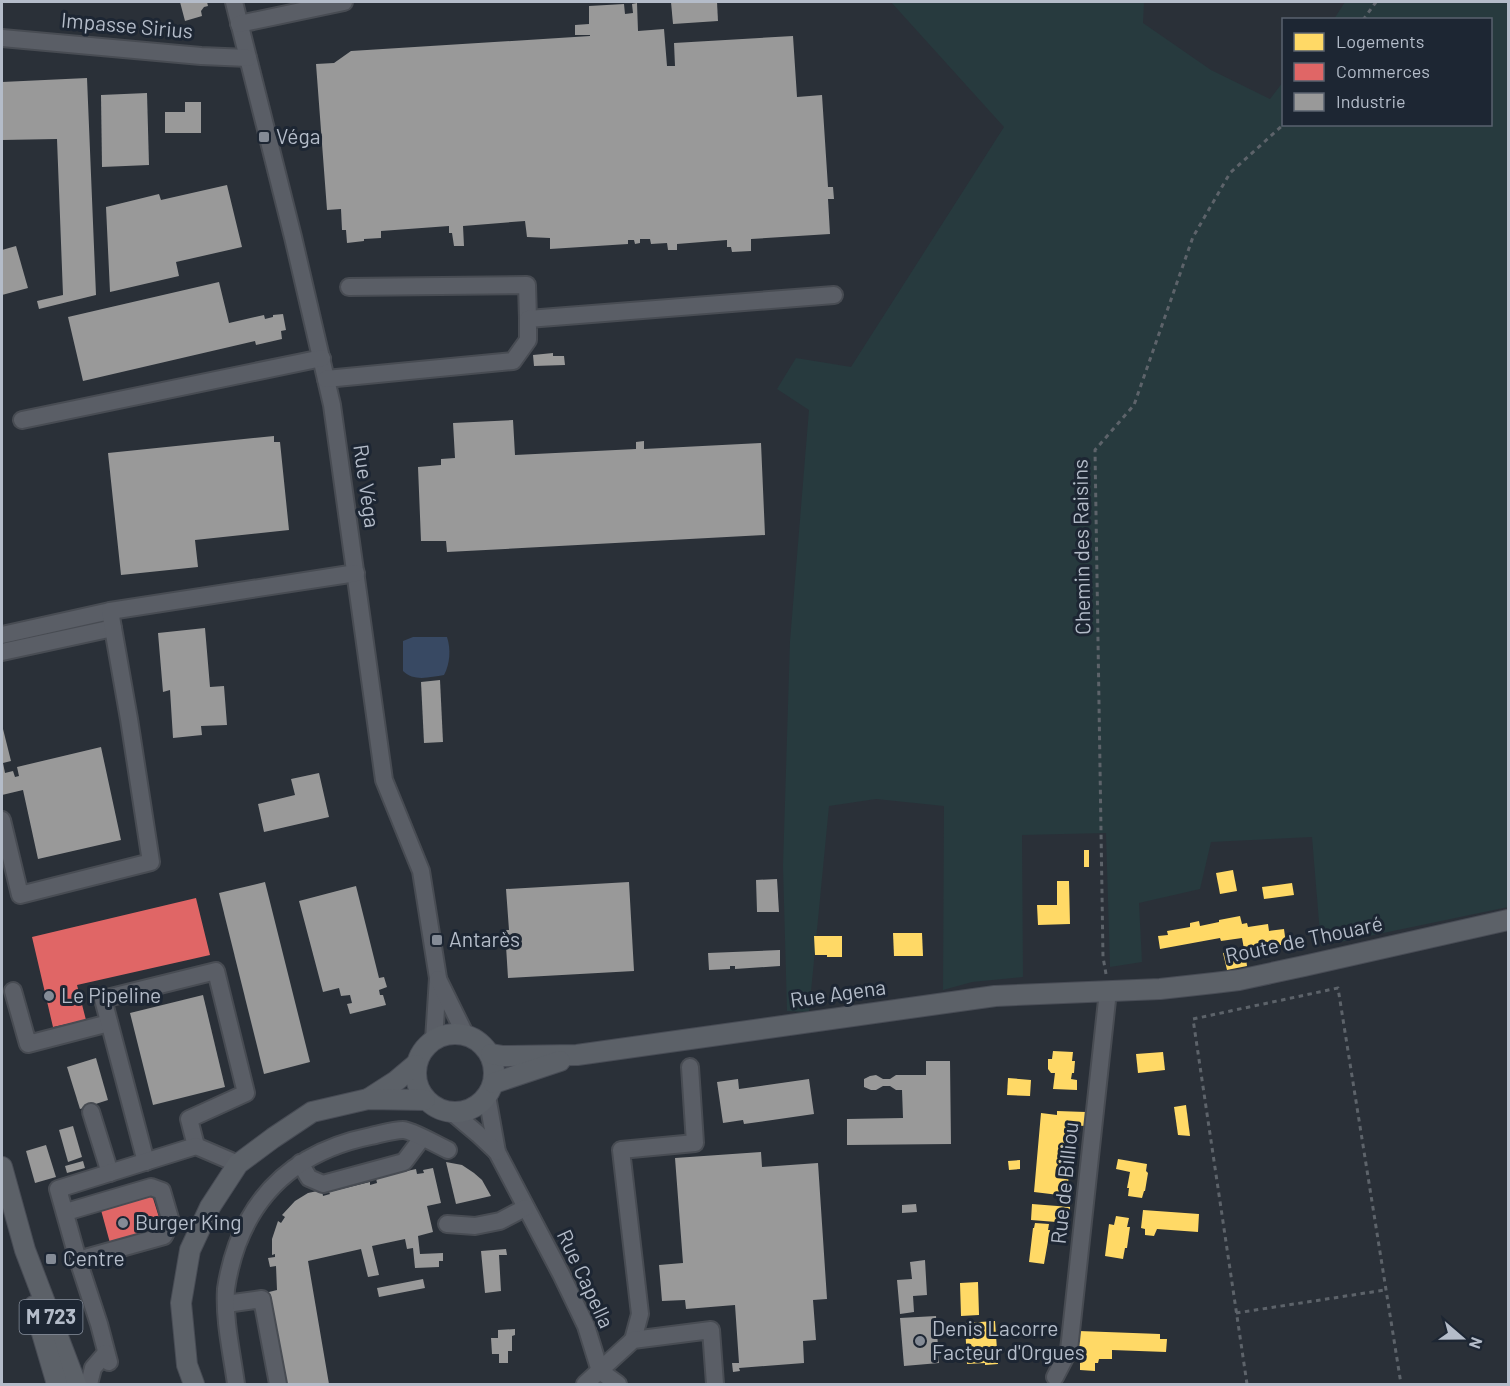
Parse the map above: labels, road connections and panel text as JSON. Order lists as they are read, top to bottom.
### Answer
{
  "streets": {
    "main road": ["Route de Thouaré", "Rue Agena", "M 723"],
    "street": [
      "Impasse Sirius",
      "Rue Véga",
      "Rue de Billiou",
      "Rue Capella"
    ],
    "path": ["Chemin des Raisins"]
  },
  "crossings": [
    ["Impasse Sirius", "Rue Véga"],
    ["Rue Véga", "Rue Agena"],
    ["Rue Véga", "Rue Capella"],
    ["Chemin des Raisins", "Route de Thouaré"],
    ["Chemin des Raisins", "Rue Agena"],
    ["Chemin des Raisins", "Rue de Billiou"],
    ["Route de Thouaré", "Rue Agena"],
    ["Route de Thouaré", "Rue de Billiou"],
    ["Rue Agena", "Rue de Billiou"],
    ["Rue Agena", "Rue Capella"]
  ],
  "places": {
    "transit": ["Véga", "Antarès", "Centre"],
    "other": ["Le Pipeline", "Burger King", "Denis Lacorre Facteur d'Orgues"]
  },
  "legend": ["Logements", "Commerces", "Industrie"],
  "north": "right"
}
